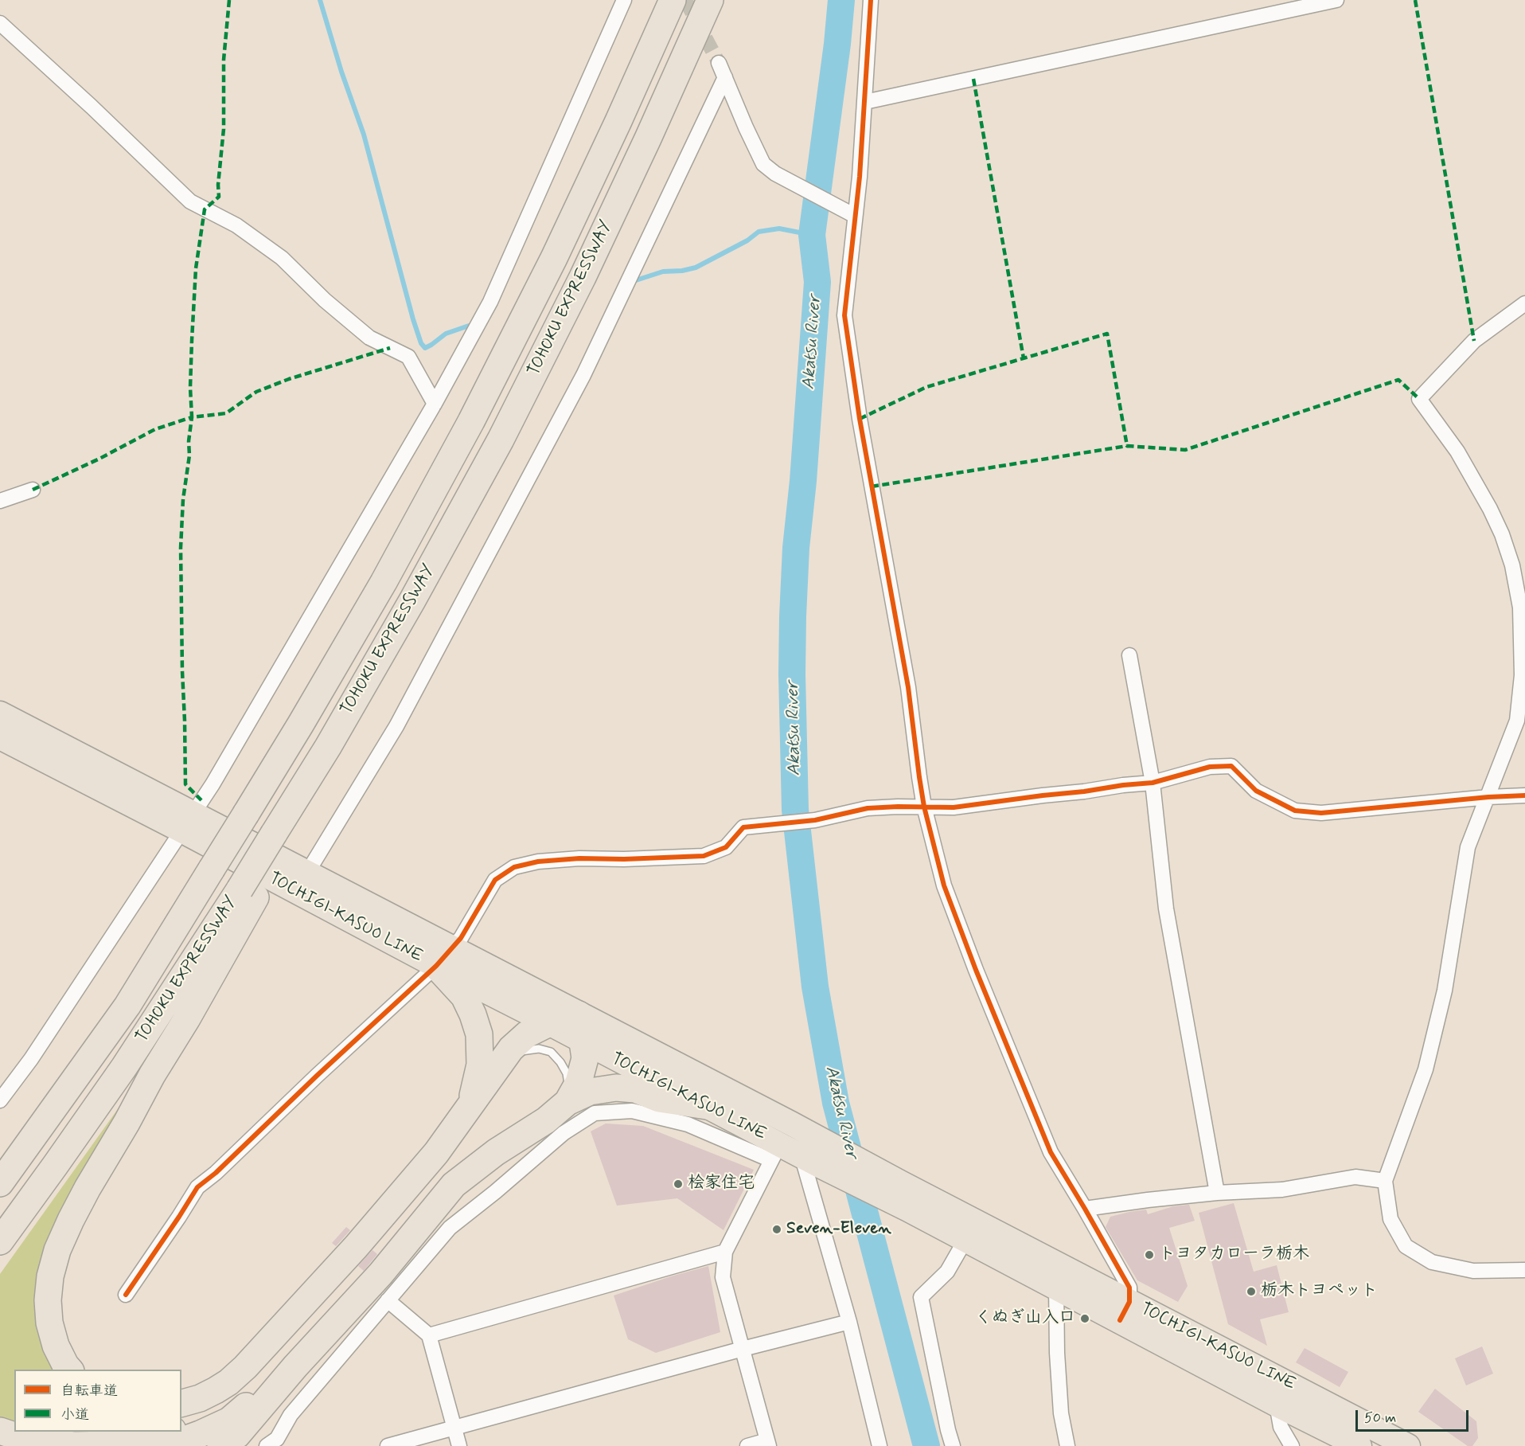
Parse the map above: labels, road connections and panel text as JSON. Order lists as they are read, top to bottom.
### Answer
{
  "streets": {
    "highway": ["TOHOKU EXPRESSWAY"],
    "main road": ["TOCHIGI-KASUO LINE"]
  },
  "water": ["Akatsu River"],
  "places": [
    "桧家住宅",
    "Seven-Eleven",
    "トヨタカローラ栃木",
    "栃木トヨペット",
    "くぬぎ山入口"
  ],
  "legend": ["自転車道", "小道"],
  "scale_bar": "50 m"
}
